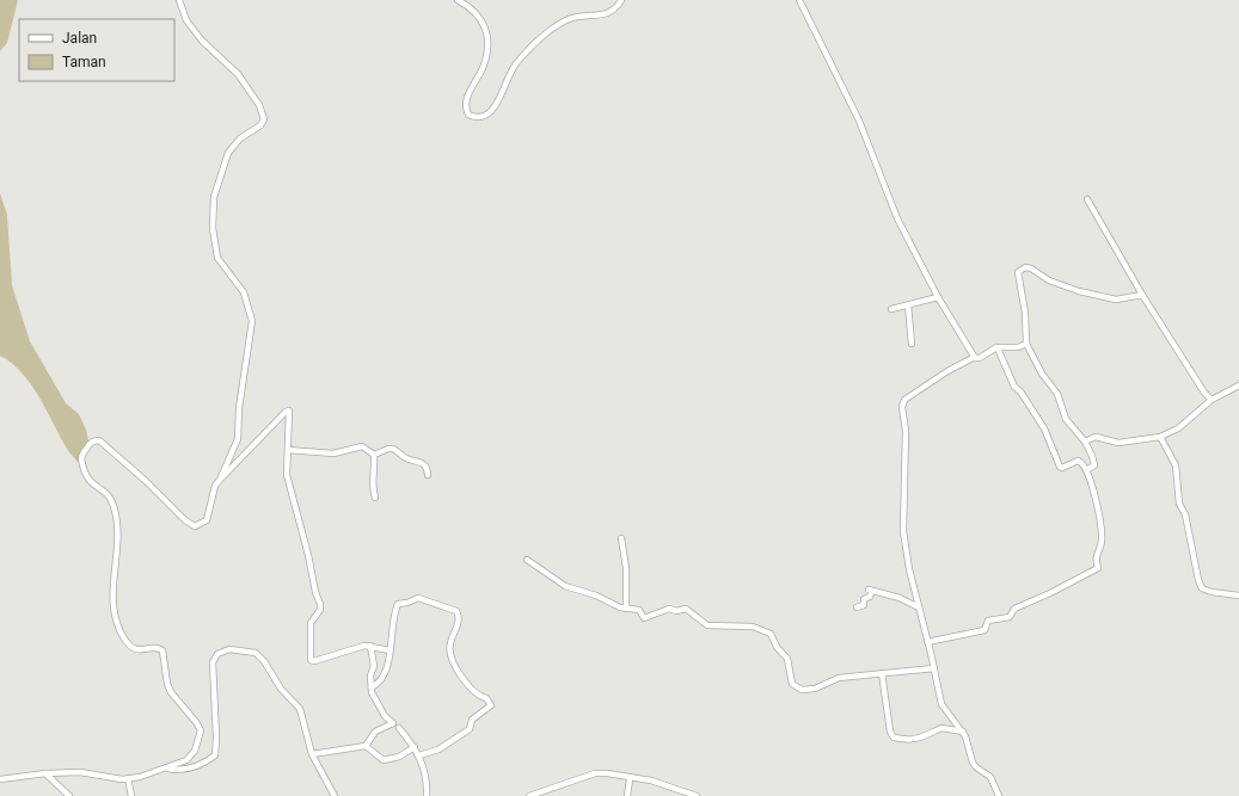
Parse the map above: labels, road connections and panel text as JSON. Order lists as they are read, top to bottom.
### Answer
{
  "legend": ["Jalan", "Taman"]
}
